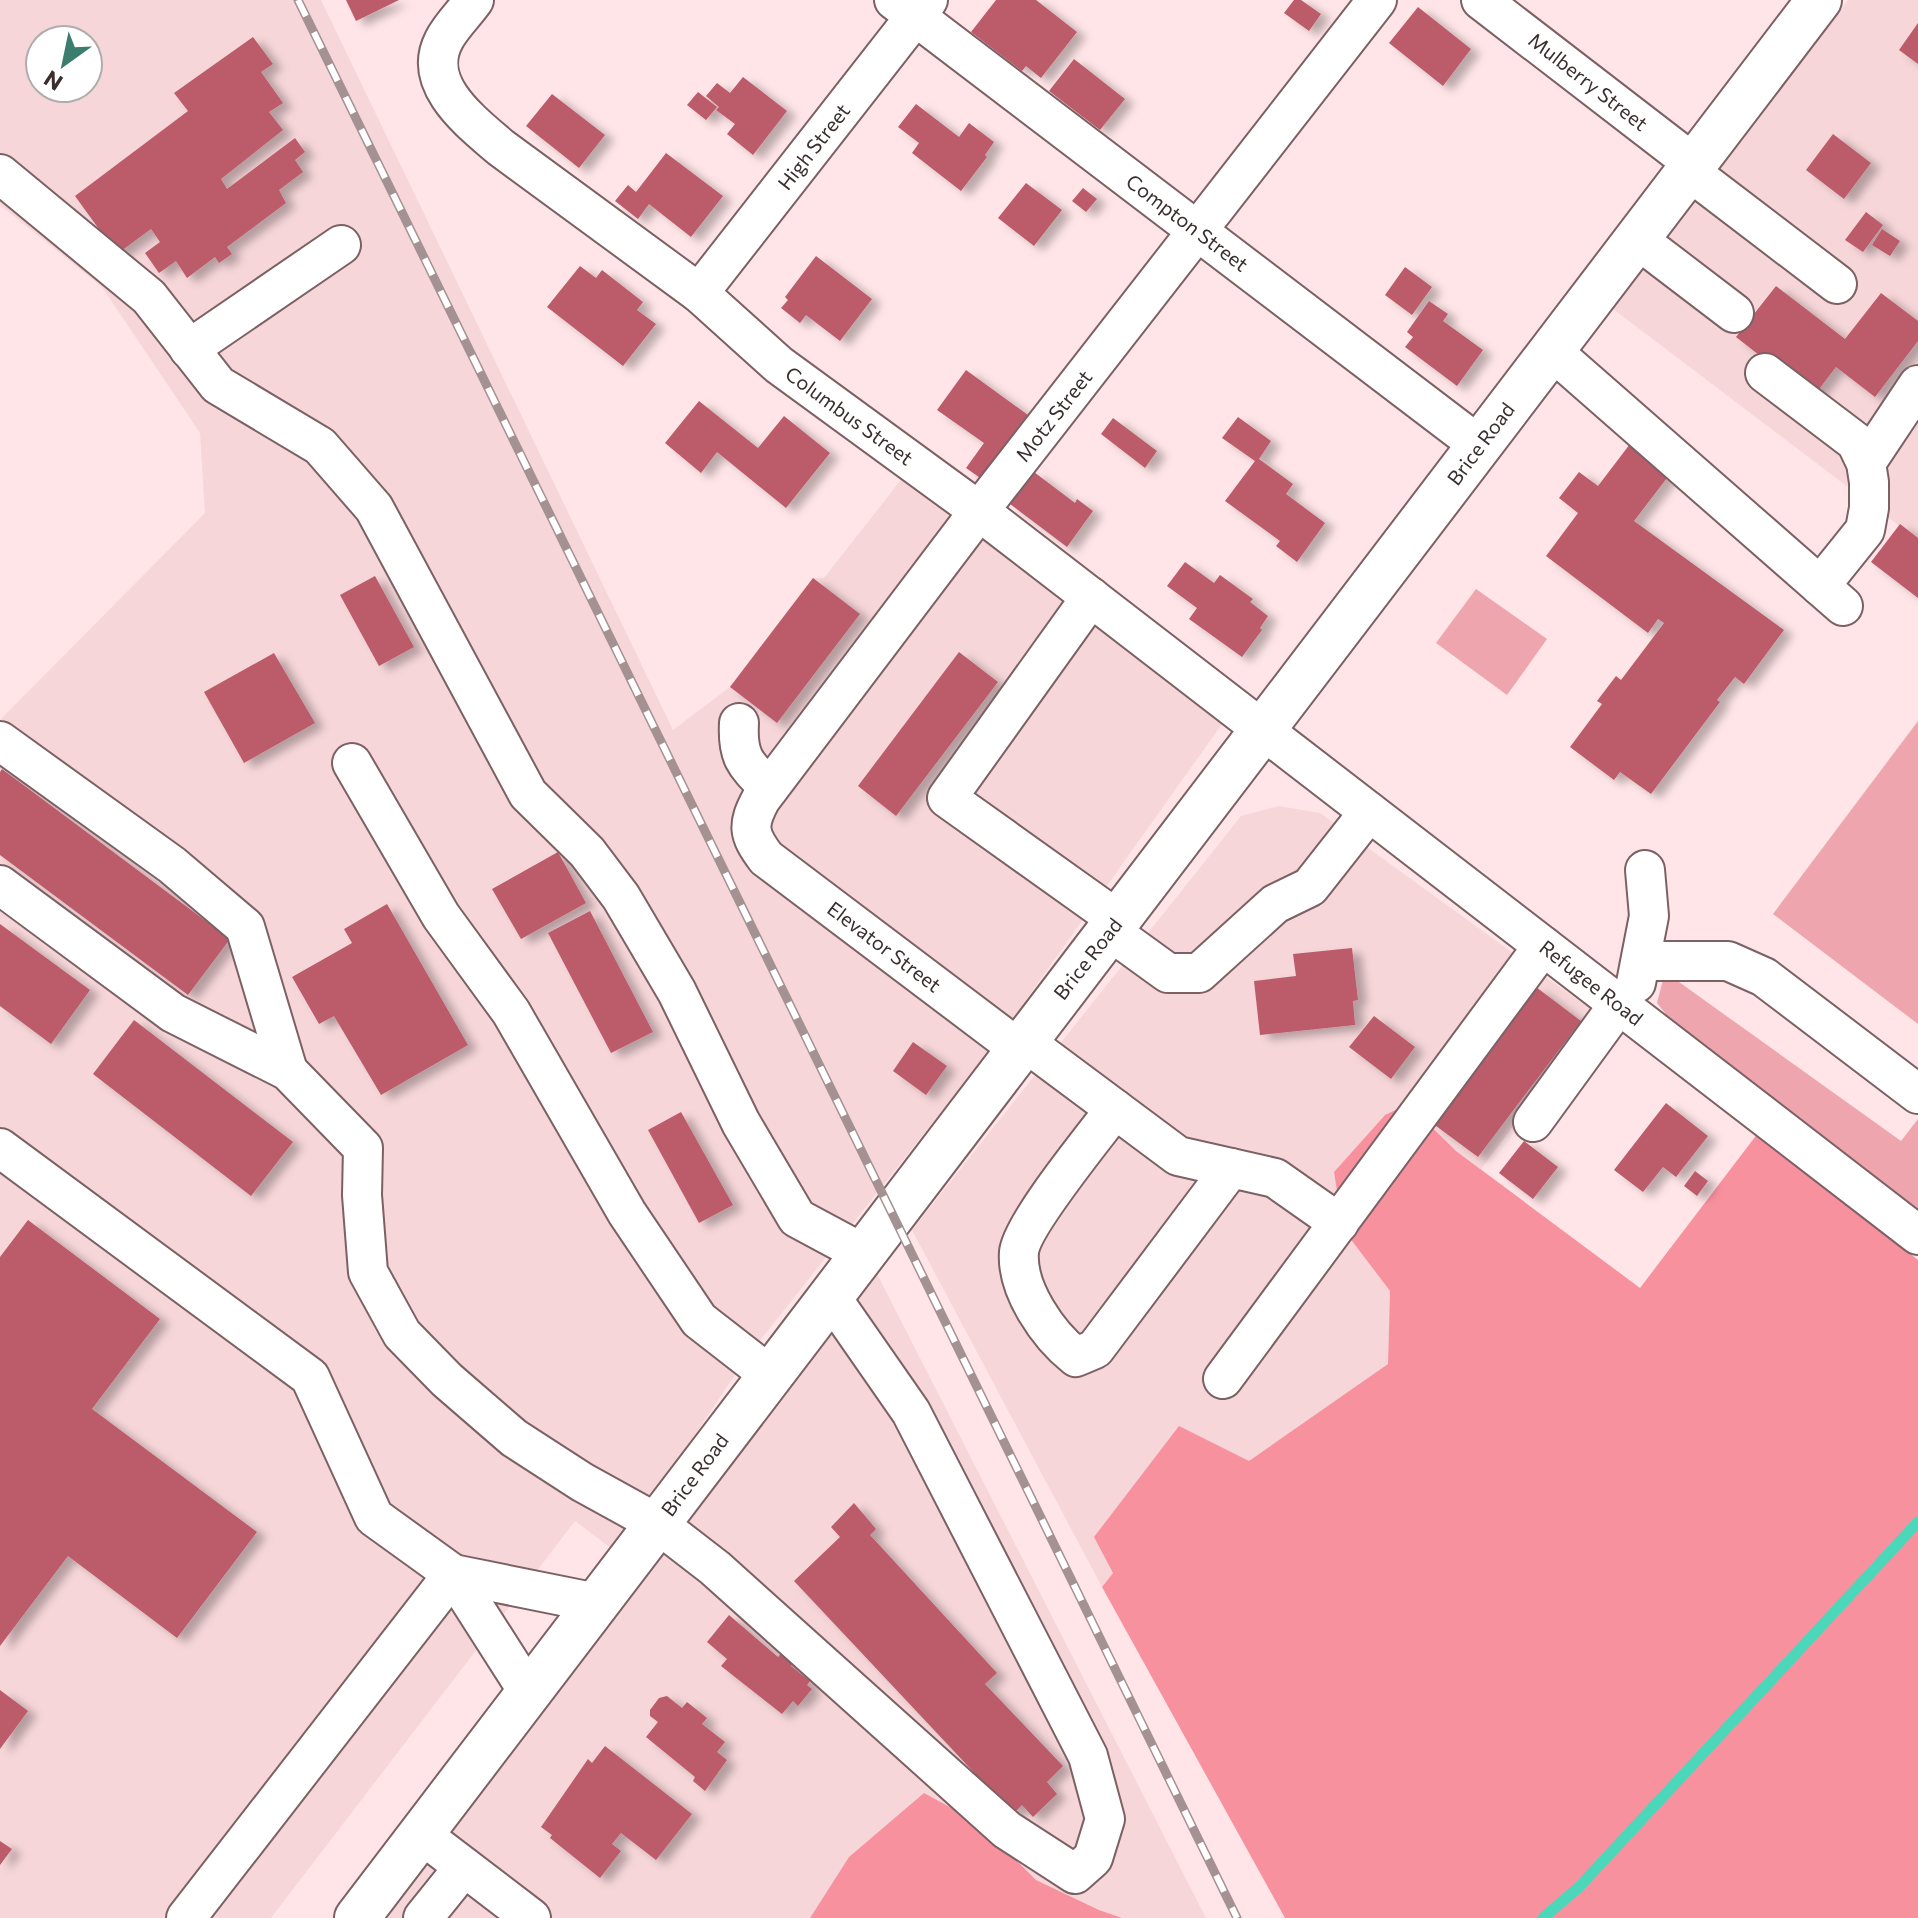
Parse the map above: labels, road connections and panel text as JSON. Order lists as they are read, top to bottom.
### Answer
{
  "streets": {
    "main road": ["Brice Road"],
    "street": [
      "Mulberry Street",
      "High Street",
      "Compton Street",
      "Columbus Street",
      "Motz Street",
      "Elevator Street",
      "Refugee Road"
    ]
  },
  "crossings": [
    ["Mulberry Street", "Brice Road"],
    ["High Street", "Compton Street"],
    ["High Street", "Columbus Street"],
    ["Compton Street", "Motz Street"],
    ["Compton Street", "Brice Road"],
    ["Columbus Street", "Motz Street"],
    ["Columbus Street", "Brice Road"],
    ["Columbus Street", "Refugee Road"],
    ["Motz Street", "Elevator Street"],
    ["Brice Road", "Elevator Street"],
    ["Brice Road", "Refugee Road"]
  ],
  "north": "bottom left"
}
